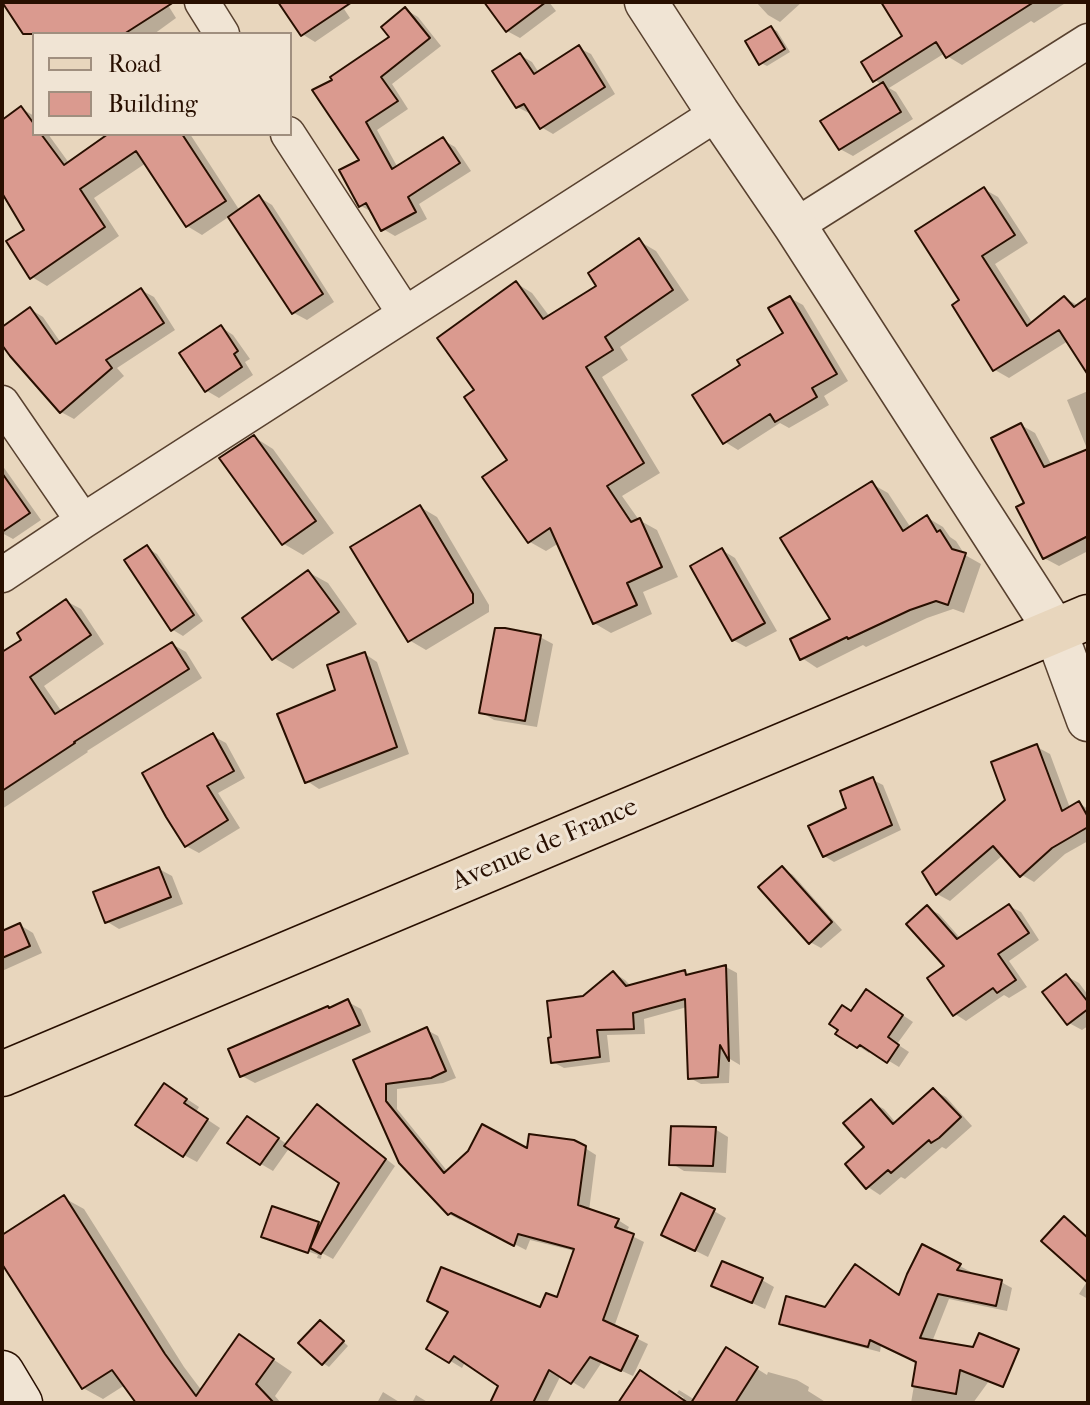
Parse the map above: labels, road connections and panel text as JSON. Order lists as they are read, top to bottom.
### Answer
{
  "streets": {
    "main road": ["Avenue de France"]
  },
  "legend": ["Road", "Building"]
}
